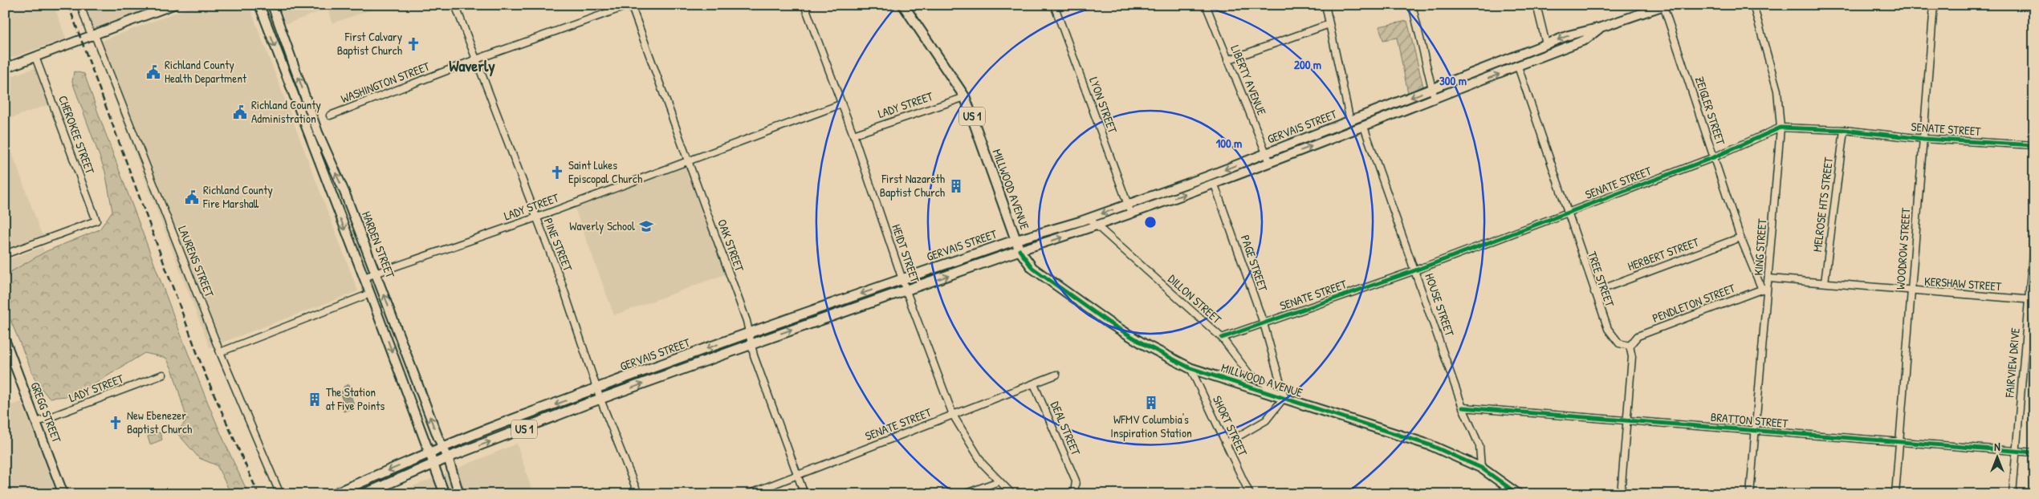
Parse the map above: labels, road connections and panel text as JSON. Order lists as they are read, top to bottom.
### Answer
{
  "streets": {
    "main road": [
      "US 1",
      "GERVAIS STREET",
      "MILLWOOD AVENUE",
      "HARDEN STREET",
      "GREGG STREET"
    ],
    "street": [
      "LIBERTY AVENUE",
      "WASHINGTON STREET",
      "LADY STREET",
      "LYON STREET",
      "ZEIGLER STREET",
      "SENATE STREET",
      "CHEROKEE STREET",
      "MELROSE HTS STREET",
      "PINE STREET",
      "OAK STREET",
      "KING STREET",
      "WOODROW STREET",
      "HEIDT STREET",
      "HERBERT STREET",
      "LAURENS STREET",
      "PAGE STREET",
      "TREE STREET",
      "KERSHAW STREET",
      "DILLON STREET",
      "PENDLETON STREET",
      "HOUSE STREET",
      "FAIRVIEW DRIVE",
      "BRATTON STREET",
      "SHORT STREET",
      "DEAL STREET"
    ]
  },
  "crossings": [
    ["LIBERTY AVENUE", "GERVAIS STREET"],
    ["WASHINGTON STREET", "PINE STREET"],
    ["WASHINGTON STREET", "OAK STREET"],
    ["LADY STREET", "MILLWOOD AVENUE"],
    ["LADY STREET", "HARDEN STREET"],
    ["LADY STREET", "PINE STREET"],
    ["LADY STREET", "OAK STREET"],
    ["LADY STREET", "HEIDT STREET"],
    ["LADY STREET", "GREGG STREET"],
    ["LYON STREET", "GERVAIS STREET"],
    ["ZEIGLER STREET", "GERVAIS STREET"],
    ["ZEIGLER STREET", "SENATE STREET"],
    ["ZEIGLER STREET", "HERBERT STREET"],
    ["ZEIGLER STREET", "PENDLETON STREET"],
    ["GERVAIS STREET", "MILLWOOD AVENUE"],
    ["GERVAIS STREET", "HARDEN STREET"],
    ["GERVAIS STREET", "PINE STREET"],
    ["GERVAIS STREET", "OAK STREET"],
    ["GERVAIS STREET", "HEIDT STREET"],
    ["GERVAIS STREET", "PAGE STREET"],
    ["GERVAIS STREET", "TREE STREET"],
    ["GERVAIS STREET", "DILLON STREET"],
    ["GERVAIS STREET", "HOUSE STREET"],
    ["SENATE STREET", "MELROSE HTS STREET"],
    ["SENATE STREET", "OAK STREET"],
    ["SENATE STREET", "KING STREET"],
    ["SENATE STREET", "WOODROW STREET"],
    ["SENATE STREET", "HEIDT STREET"],
    ["SENATE STREET", "PAGE STREET"],
    ["SENATE STREET", "TREE STREET"],
    ["SENATE STREET", "DILLON STREET"],
    ["SENATE STREET", "HOUSE STREET"],
    ["SENATE STREET", "DEAL STREET"],
    ["MILLWOOD AVENUE", "PAGE STREET"],
    ["MILLWOOD AVENUE", "DILLON STREET"],
    ["MILLWOOD AVENUE", "HOUSE STREET"],
    ["MILLWOOD AVENUE", "SHORT STREET"],
    ["MELROSE HTS STREET", "KERSHAW STREET"],
    ["KING STREET", "KERSHAW STREET"],
    ["KING STREET", "PENDLETON STREET"],
    ["KING STREET", "BRATTON STREET"],
    ["WOODROW STREET", "KERSHAW STREET"],
    ["WOODROW STREET", "BRATTON STREET"],
    ["HERBERT STREET", "TREE STREET"],
    ["PAGE STREET", "DILLON STREET"],
    ["TREE STREET", "PENDLETON STREET"],
    ["KERSHAW STREET", "FAIRVIEW DRIVE"],
    ["HOUSE STREET", "BRATTON STREET"],
    ["FAIRVIEW DRIVE", "BRATTON STREET"]
  ],
  "districts": ["Waverly"],
  "places": {
    "church": ["First Calvary Baptist Church", "Saint Lukes Episcopal Church", "New Ebenezer Baptist Church"],
    "public building": ["Richland County Health Department", "Richland County Administration", "Richland County Fire Marshall"],
    "building": ["First Nazareth Baptist Church", "The Station at Five Points", "WFMV Columbia's Inspiration Station"],
    "school or university": ["Waverly School"]
  },
  "north": "top",
  "rings": ["200 m", "300 m", "100 m"]
}
